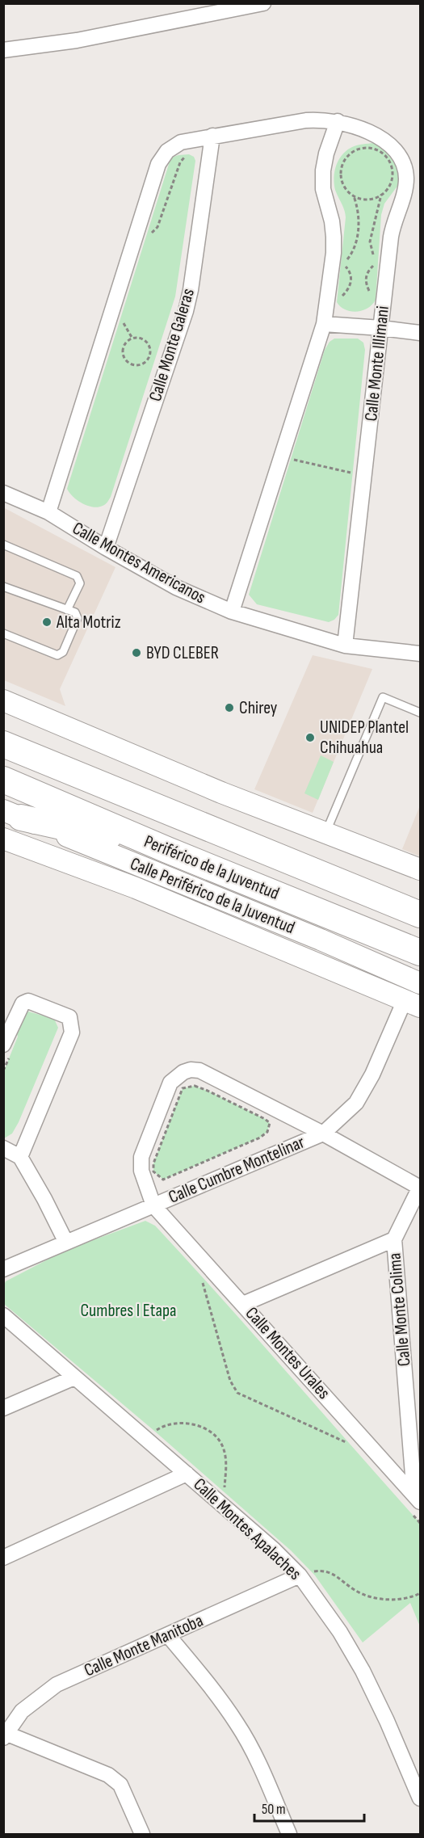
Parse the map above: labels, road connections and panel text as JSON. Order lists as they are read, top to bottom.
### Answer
{
  "streets": {
    "highway": ["Periférico de la Juventud"],
    "main road": ["Calle Periférico de la Juventud"],
    "street": [
      "Calle Monte Galeras",
      "Calle Monte Illimani",
      "Calle Montes Americanos",
      "Calle Cumbre Montelinar",
      "Calle Monte Colima",
      "Calle Montes Urales",
      "Calle Montes Apalaches",
      "Calle Monte Manitoba"
    ]
  },
  "crossings": [
    ["Calle Monte Galeras", "Calle Monte Illimani"],
    ["Calle Monte Galeras", "Calle Montes Americanos"],
    ["Calle Monte Illimani", "Calle Montes Americanos"],
    ["Calle Cumbre Montelinar", "Calle Montes Urales"],
    ["Calle Monte Colima", "Calle Montes Urales"],
    ["Calle Montes Apalaches", "Calle Monte Manitoba"]
  ],
  "parks": ["Cumbres I Etapa"],
  "places": [
    "Alta Motriz",
    "BYD CLEBER",
    "Chirey",
    "UNIDEP Plantel Chihuahua"
  ],
  "scale_bar": "50 m"
}
